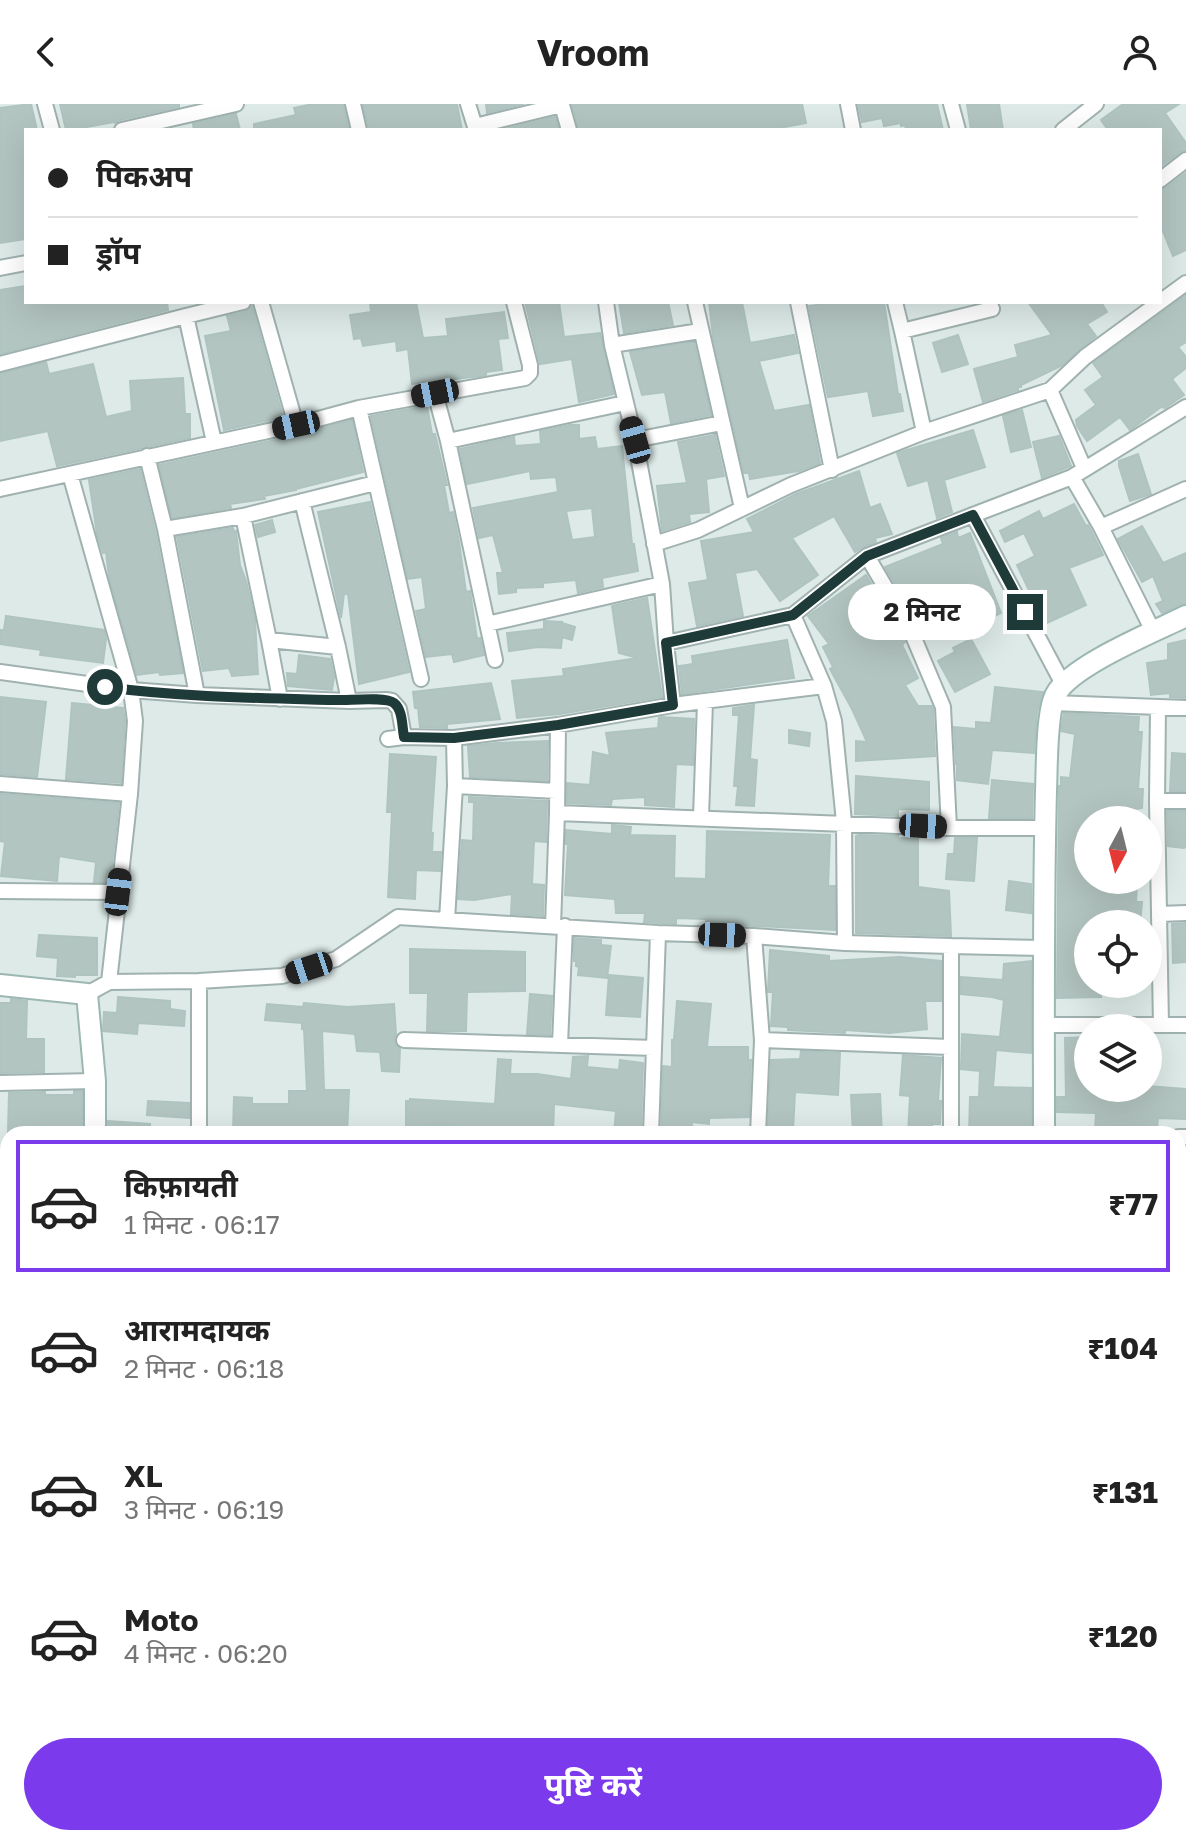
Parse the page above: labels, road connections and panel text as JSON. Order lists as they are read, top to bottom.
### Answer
{
  "north": "bottom",
  "page": {
    "header": "Vroom",
    "banner": ["पिकअप", "ड्रॉप"],
    "bubble": "2 मिनट",
    "list": [
      {
        "name": "किफ़ायती",
        "note": "1 मिनट · 06:17",
        "value": "₹77"
      },
      {
        "name": "आरामदायक",
        "note": "2 मिनट · 06:18",
        "value": "₹104"
      },
      {
        "name": "XL",
        "note": "3 मिनट · 06:19",
        "value": "₹131"
      },
      {
        "name": "Moto",
        "note": "4 मिनट · 06:20",
        "value": "₹120"
      }
    ],
    "buttons": "पुष्टि करें"
  }
}
